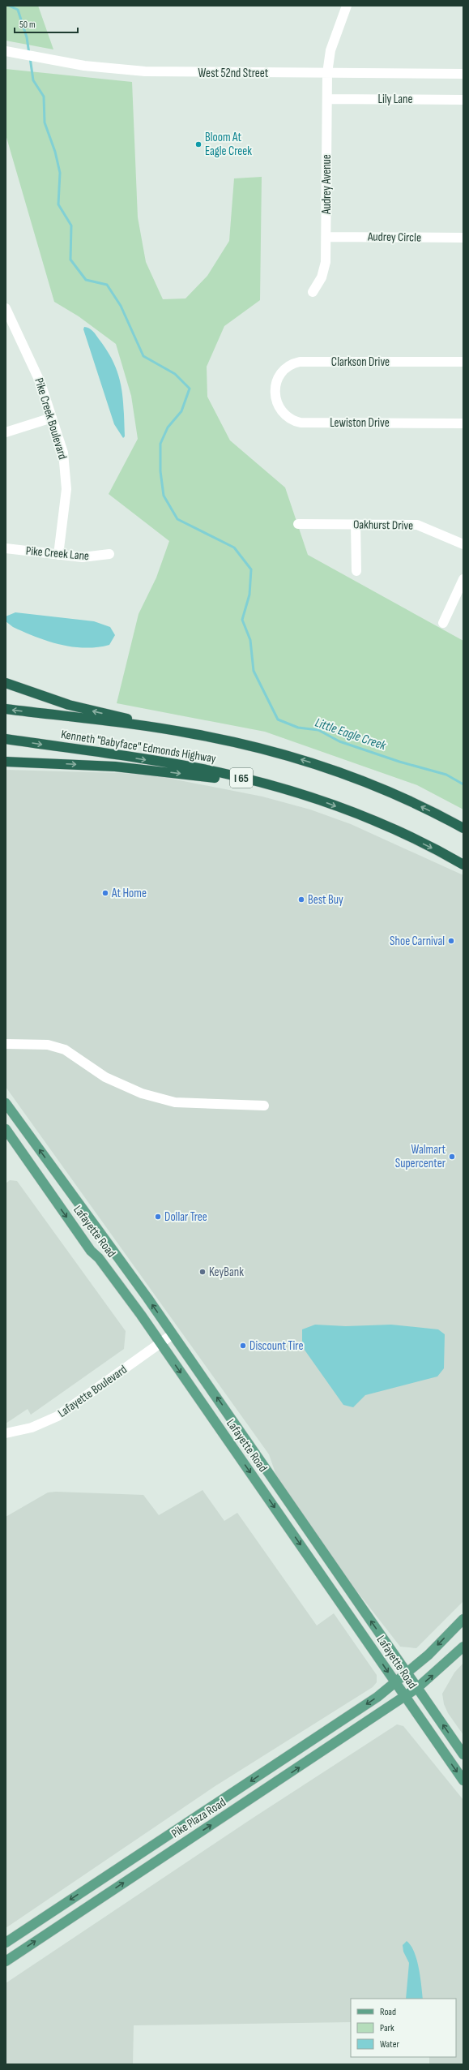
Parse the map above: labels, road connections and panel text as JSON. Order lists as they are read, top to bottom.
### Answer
{
  "streets": {
    "highway": ["Kenneth \"Babyface\" Edmonds Highway", "I 65"],
    "main road": ["Lafayette Road", "Pike Plaza Road"],
    "street": [
      "West 52nd Street",
      "Lily Lane",
      "Audrey Avenue",
      "Audrey Circle",
      "Clarkson Drive",
      "Pike Creek Boulevard",
      "Lewiston Drive",
      "Oakhurst Drive",
      "Pike Creek Lane",
      "Lafayette Boulevard"
    ]
  },
  "crossings": [
    ["West 52nd Street", "Audrey Avenue"],
    ["Lily Lane", "Audrey Avenue"],
    ["Audrey Avenue", "Audrey Circle"],
    ["Clarkson Drive", "Lewiston Drive"],
    ["Pike Creek Boulevard", "Pike Creek Lane"],
    ["Lafayette Road", "Lafayette Boulevard"],
    ["Lafayette Road", "Pike Plaza Road"]
  ],
  "water": ["Little Eagle Creek"],
  "places": [
    "Bloom At Eagle Creek",
    "At Home",
    "Best Buy",
    "Shoe Carnival",
    "Walmart Supercenter",
    "Dollar Tree",
    "KeyBank",
    "Discount Tire"
  ],
  "legend": ["Road", "Park", "Water"],
  "scale_bar": "50 m"
}
